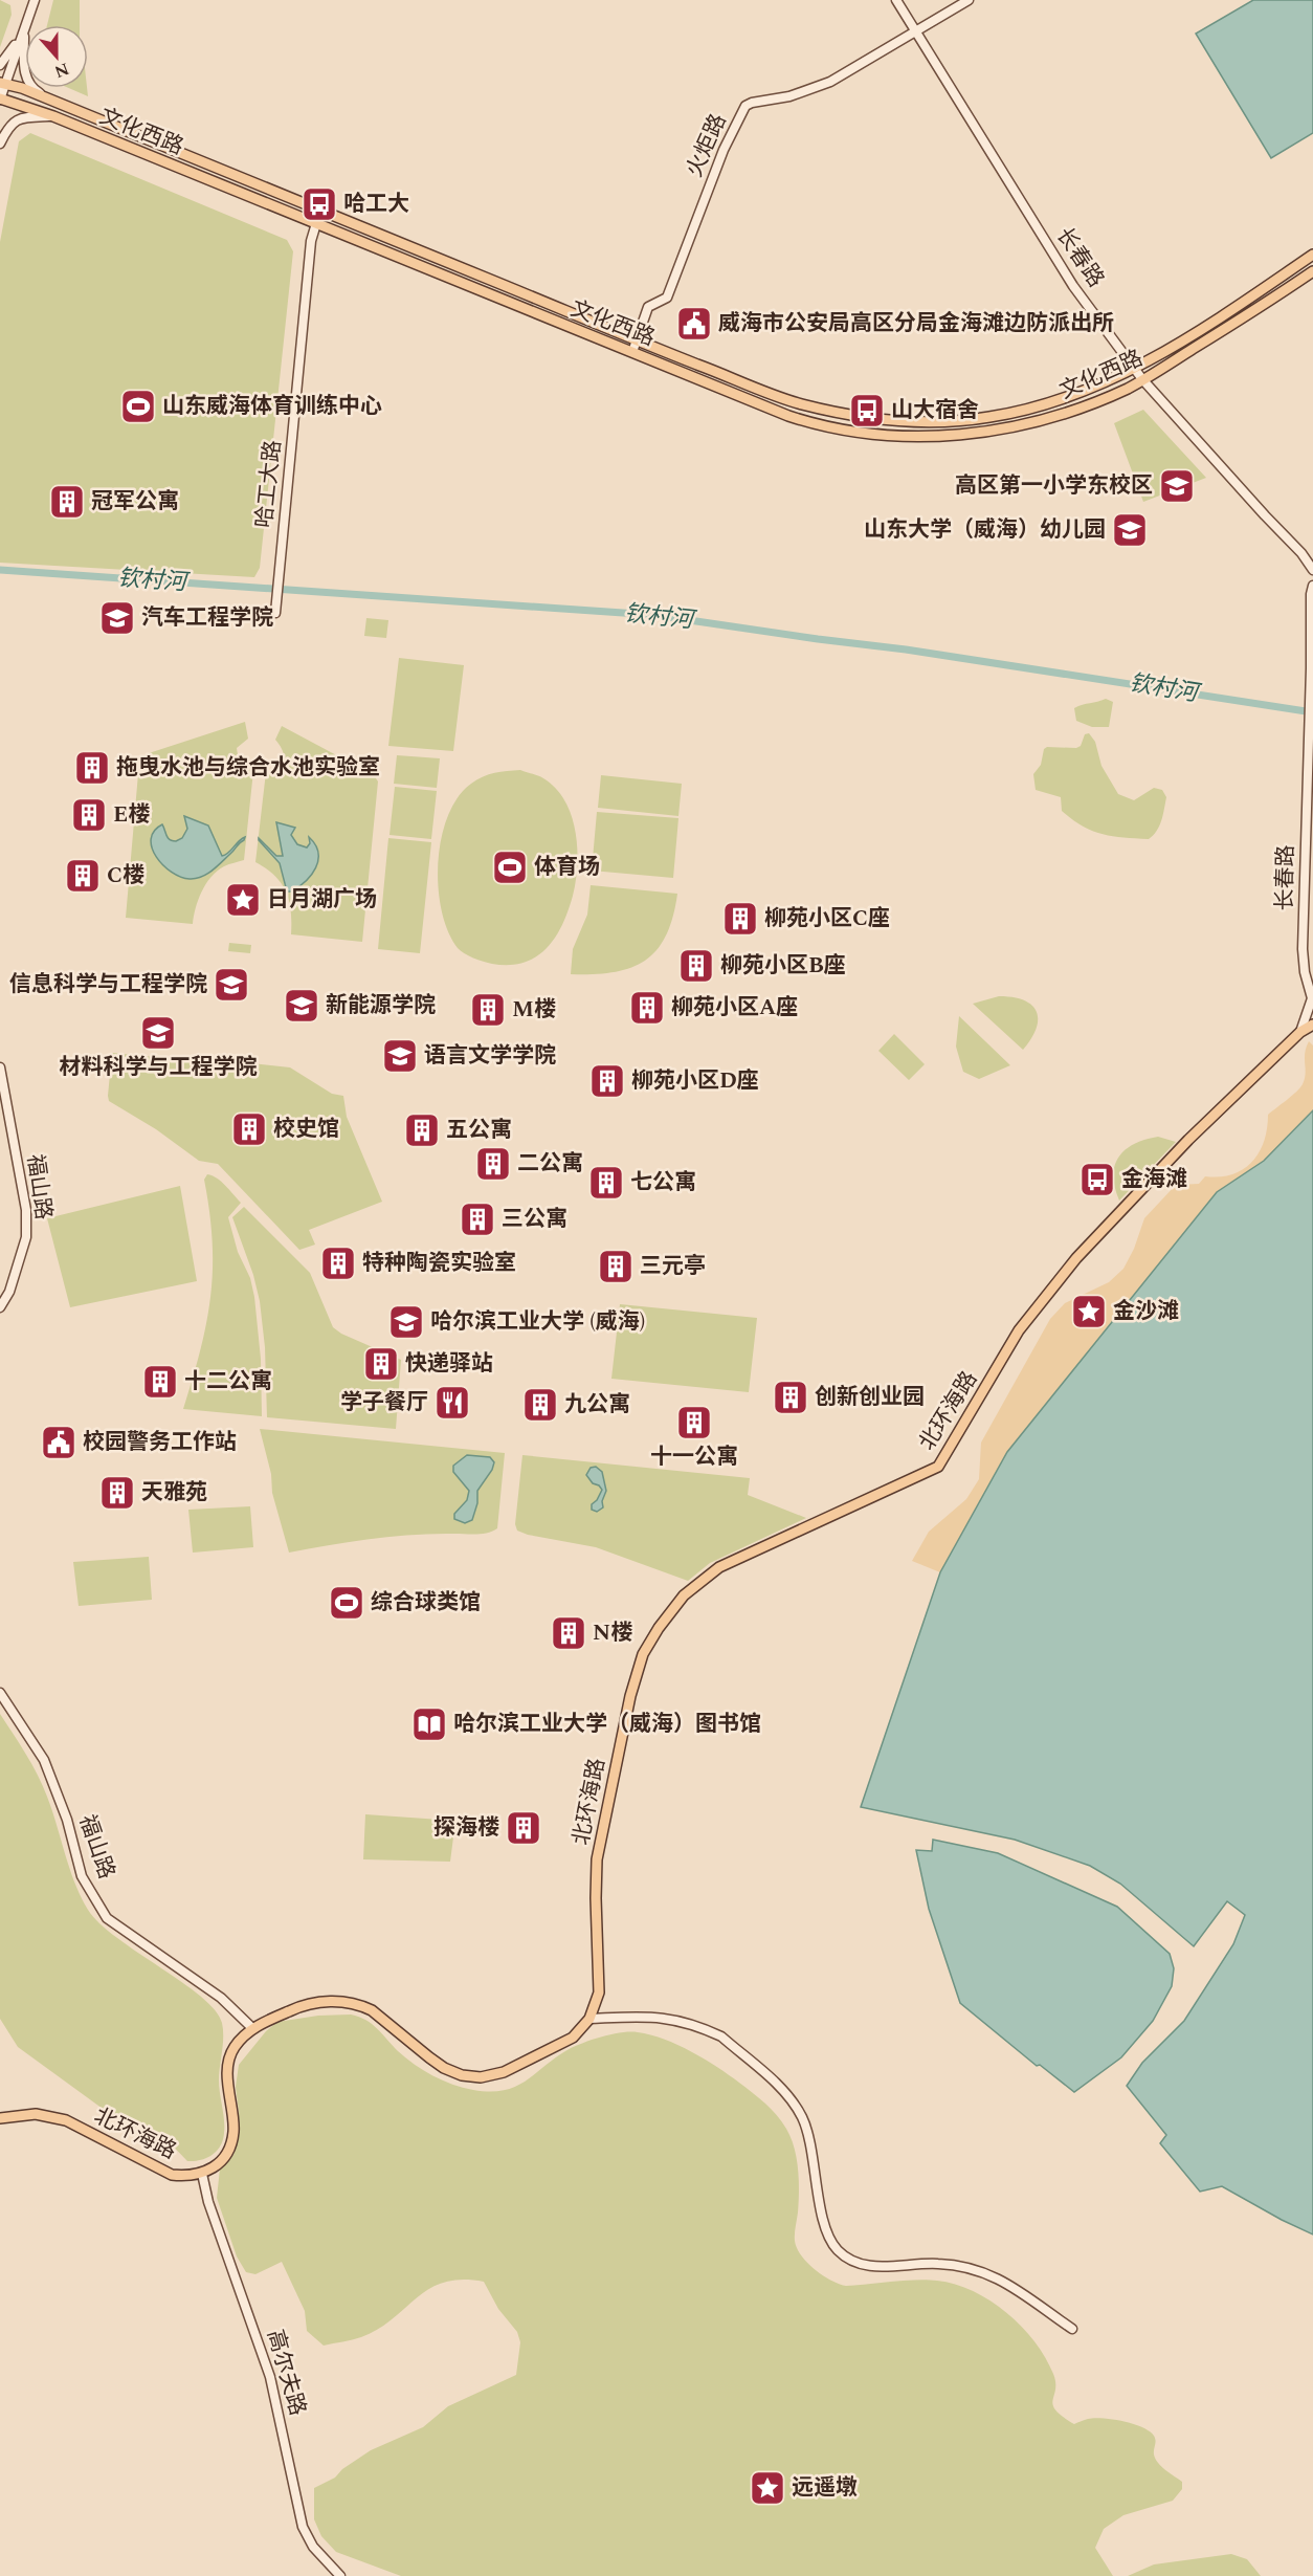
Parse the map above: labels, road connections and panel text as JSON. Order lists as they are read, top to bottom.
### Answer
{
  "streets": {
    "main road": ["文化西路", "北环海路"],
    "street": [
      "火炬路",
      "长春路",
      "哈工大路",
      "福山路",
      "高尔夫路"
    ]
  },
  "crossings": [
    ["文化西路", "火炬路"],
    ["文化西路", "长春路"],
    ["文化西路", "哈工大路"],
    ["火炬路", "长春路"],
    ["长春路", "北环海路"],
    ["福山路", "北环海路"],
    ["北环海路", "高尔夫路"]
  ],
  "water": ["钦村河"],
  "places": {
    "bus stop": ["哈工大", "山大宿舍", "金海滩"],
    "public building": ["威海市公安局高区分局金海滩边防派出所", "校园警务工作站"],
    "sports": ["山东威海体育训练中心", "体育场", "综合球类馆"],
    "school or university": [
      "高区第一小学东校区",
      "山东大学（威海）幼儿园",
      "汽车工程学院",
      "信息科学与工程学院",
      "新能源学院",
      "材料科学与工程学院",
      "语言文学学院",
      "哈尔滨工业大学 (威海)"
    ],
    "building": [
      "冠军公寓",
      "拖曳水池与综合水池实验室",
      "E楼",
      "C楼",
      "柳苑小区C座",
      "柳苑小区B座",
      "柳苑小区A座",
      "M楼",
      "柳苑小区D座",
      "校史馆",
      "五公寓",
      "二公寓",
      "七公寓",
      "三公寓",
      "特种陶瓷实验室",
      "三元亭",
      "快递驿站",
      "十二公寓",
      "创新创业园",
      "九公寓",
      "十一公寓",
      "天雅苑",
      "N楼",
      "探海楼"
    ],
    "place": ["日月湖广场", "金沙滩", "远遥墩"],
    "restaurant": ["学子餐厅"],
    "library": ["哈尔滨工业大学（威海）图书馆"]
  },
  "north": "bottom"
}
